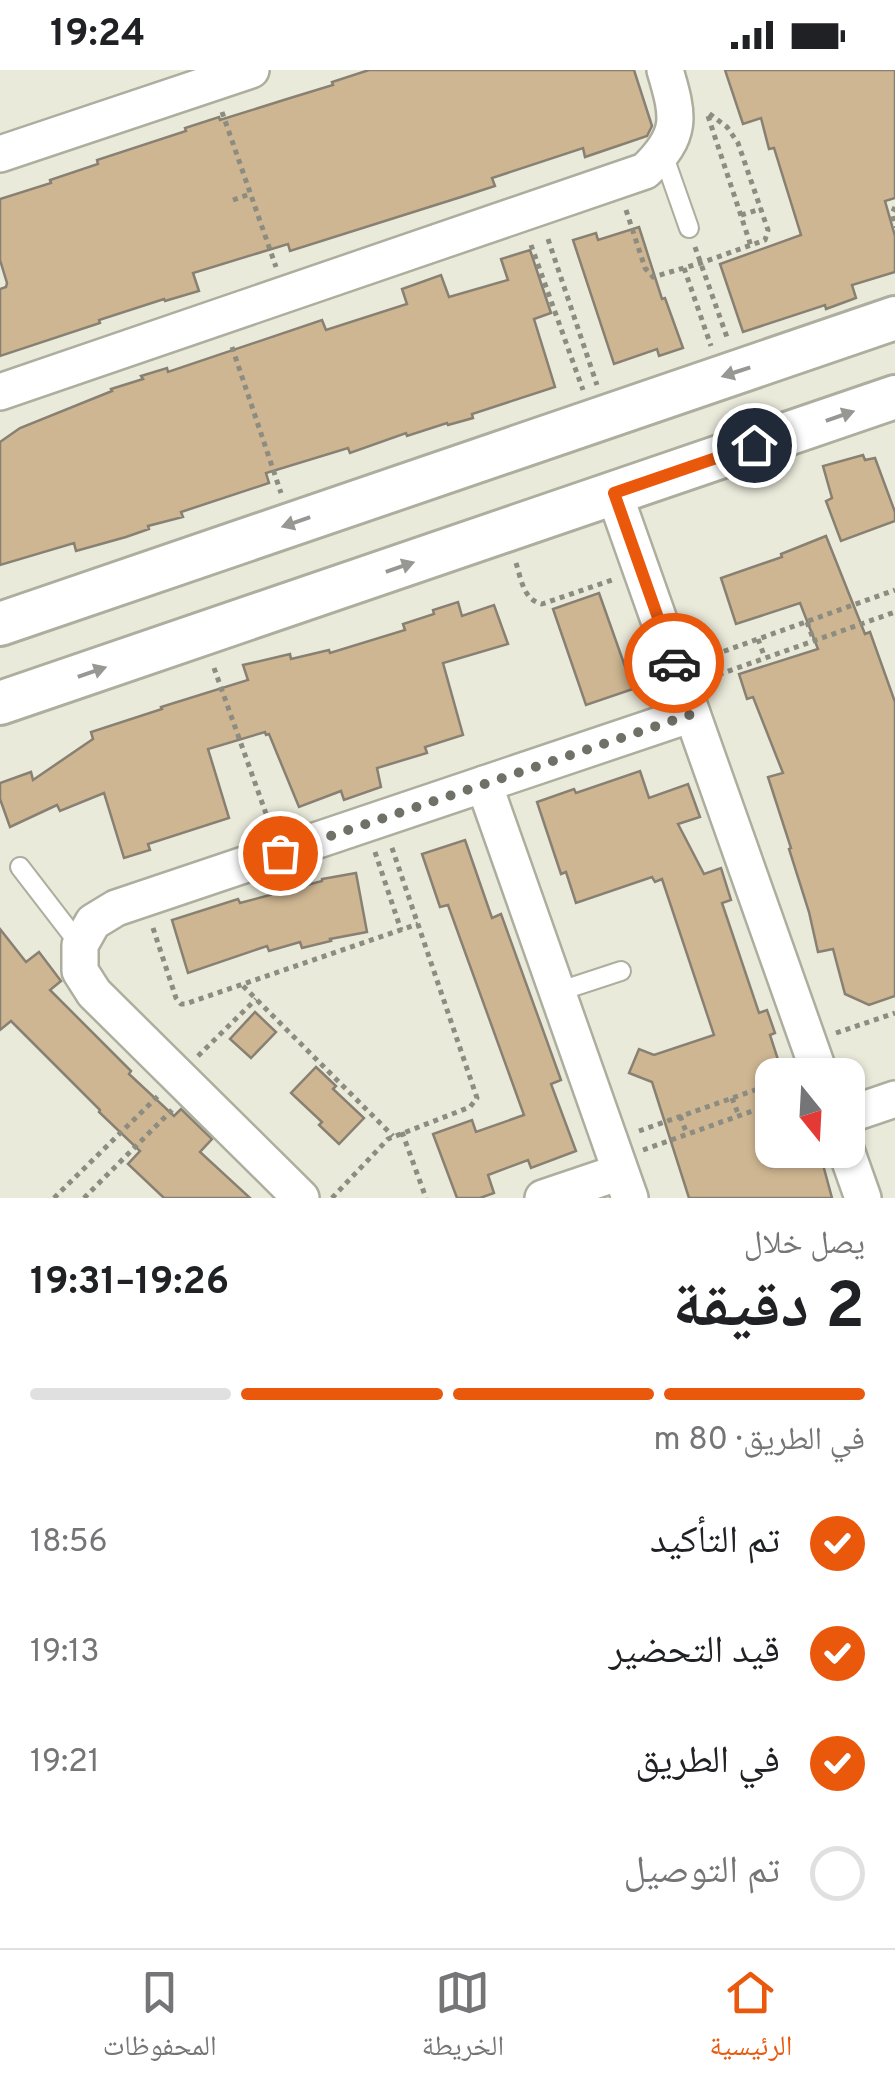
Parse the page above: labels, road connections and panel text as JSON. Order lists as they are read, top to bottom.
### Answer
{
  "north": "bottom",
  "page": {
    "status": "19:24",
    "heading": ["2 دقيقة", "يصل خلال", "19:26–19:31"],
    "bar": "في الطريق · 80 m",
    "list": [
      ["تم التأكيد", "18:56"],
      ["قيد التحضير", "19:13"],
      ["في الطريق", "19:21"],
      "تم التوصيل"
    ],
    "tabs": ["الرئيسية", "الخريطة", "المحفوظات"]
  }
}
